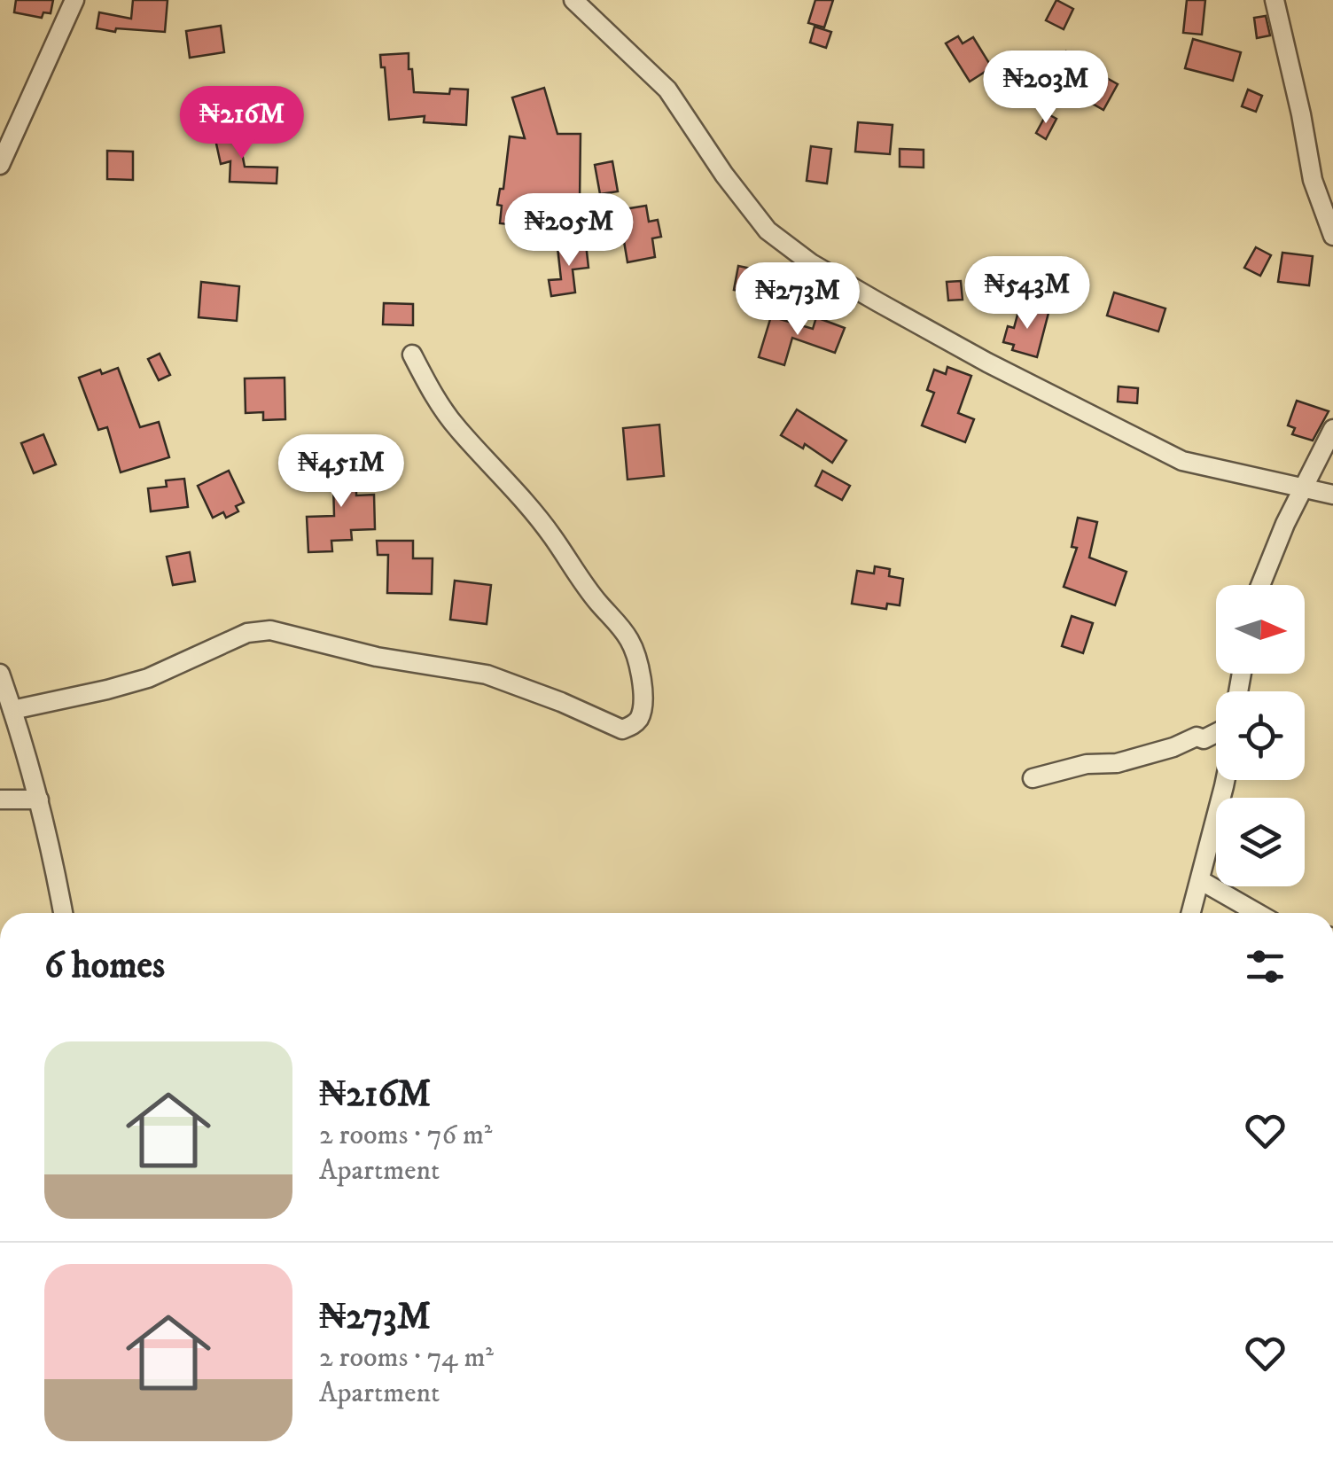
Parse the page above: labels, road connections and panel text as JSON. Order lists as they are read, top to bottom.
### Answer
{
  "north": "right",
  "page": {
    "price": [
      "₦203M",
      "₦216M",
      "₦205M",
      "₦543M",
      "₦273M",
      "₦451M"
    ],
    "heading": "6 homes",
    "list": [
      {
        "name": "₦216M",
        "note": "2 rooms · 76 m² · Apartment"
      },
      {
        "name": "₦273M",
        "note": "2 rooms · 74 m² · Apartment"
      }
    ]
  }
}
